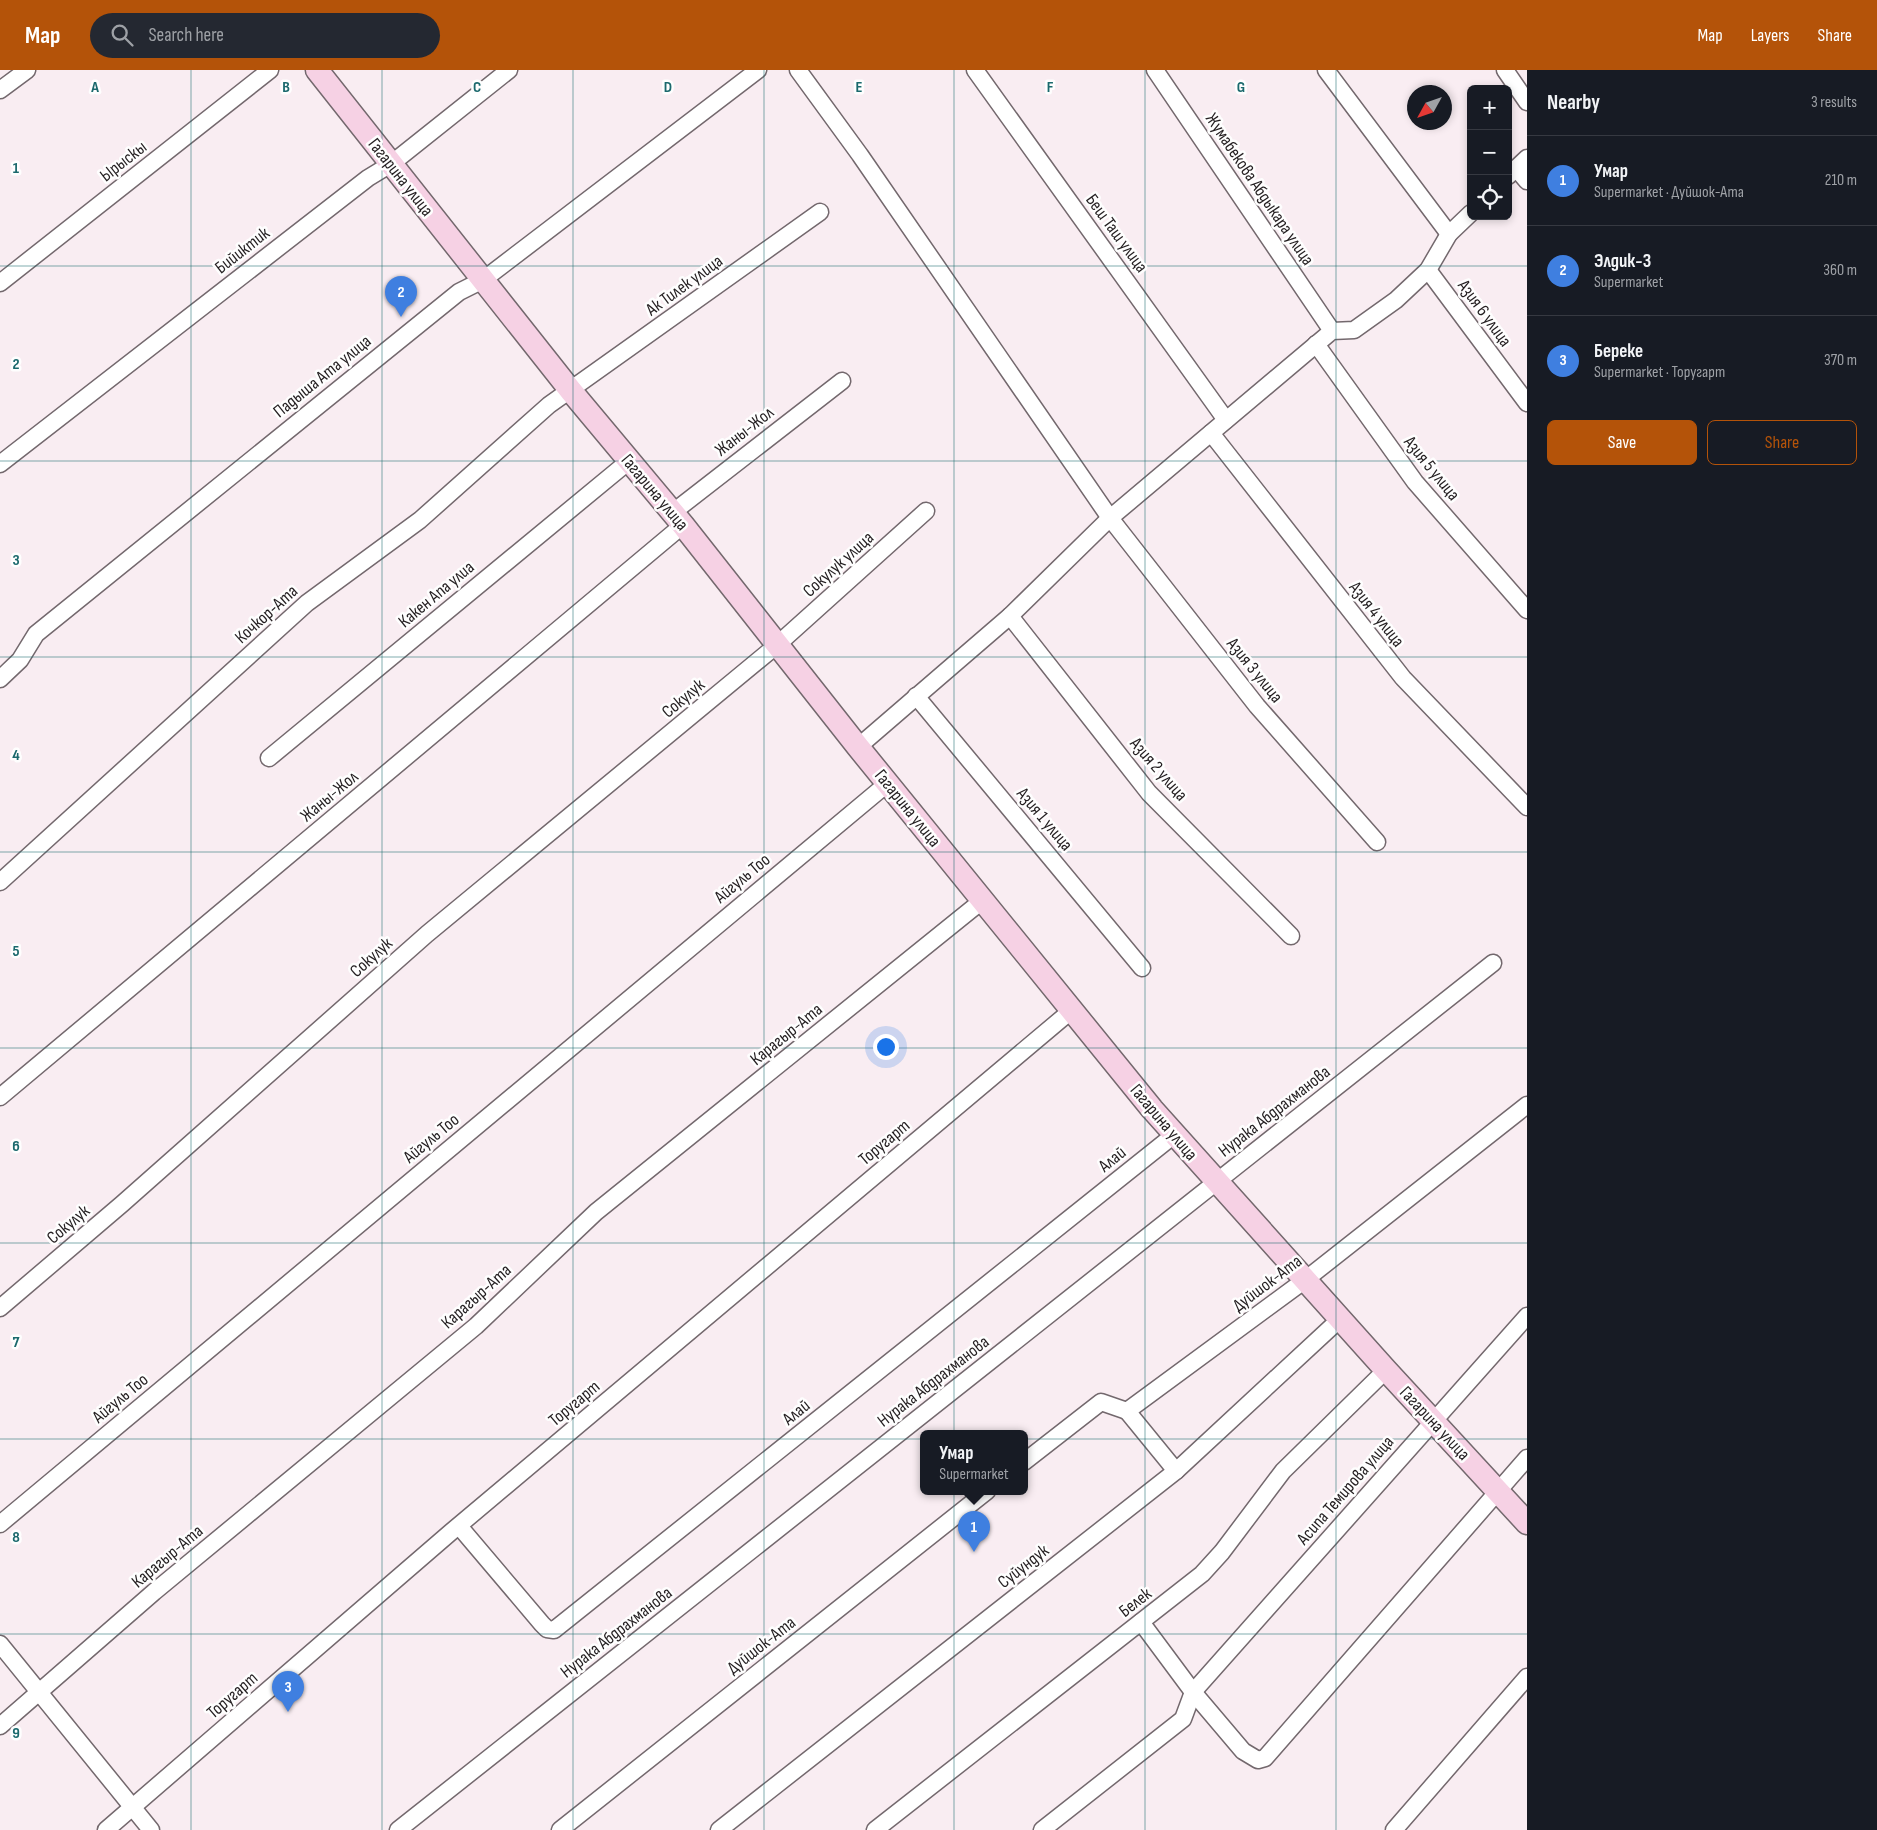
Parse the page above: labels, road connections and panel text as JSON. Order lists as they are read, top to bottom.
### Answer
{
  "streets": {
    "main road": ["Гагарина улица"],
    "street": [
      "Ырыскы",
      "Жумабекова Абдыкара улица",
      "Беш Таш улица",
      "Бийиктик",
      "Ак Тилек улица",
      "Азия 6 улица",
      "Падыша Ата улица",
      "Жаны-Жол",
      "Азия 5 улица",
      "Сокулук улица",
      "Какен Апа улиа",
      "Кочкор-Ата",
      "Азия 4 улица",
      "Азия 3 улица",
      "Сокулук",
      "Азия 2 улица",
      "Азия 1 улица",
      "Айгуль Тоо",
      "Карагыр-Ата",
      "Нурака Абдрахманова",
      "Торугарт",
      "Алай",
      "Дуйшок-Ата",
      "Асипа Темирова улица",
      "Суйундук",
      "Белек"
    ]
  },
  "crossings": [
    ["Гагарина улица", "Бийиктик"],
    ["Гагарина улица", "Ак Тилек улица"],
    ["Гагарина улица", "Падыша Ата улица"],
    ["Гагарина улица", "Жаны-Жол"],
    ["Гагарина улица", "Сокулук улица"],
    ["Гагарина улица", "Какен Апа улиа"],
    ["Гагарина улица", "Кочкор-Ата"],
    ["Гагарина улица", "Сокулук"],
    ["Гагарина улица", "Айгуль Тоо"],
    ["Гагарина улица", "Карагыр-Ата"],
    ["Гагарина улица", "Нурака Абдрахманова"],
    ["Гагарина улица", "Торугарт"],
    ["Гагарина улица", "Алай"],
    ["Гагарина улица", "Дуйшок-Ата"],
    ["Гагарина улица", "Асипа Темирова улица"],
    ["Гагарина улица", "Суйундук"],
    ["Гагарина улица", "Белек"],
    ["Ак Тилек улица", "Кочкор-Ата"],
    ["Сокулук улица", "Сокулук"],
    ["Торугарт", "Алай"]
  ],
  "north": "bottom left",
  "page": {
    "header": "Map",
    "search": "Search here",
    "nav": ["Map", "Layers", "Share"],
    "heading": ["Nearby", "3 results"],
    "map_buttons": ["+", "−"],
    "list": [
      {
        "mark": "1",
        "name": "Умар",
        "note": "Supermarket · Дуйшок-Ата",
        "value": "210 m"
      },
      {
        "mark": "2",
        "name": "Элдик-3",
        "note": "Supermarket",
        "value": "360 m"
      },
      {
        "mark": "3",
        "name": "Береке",
        "note": "Supermarket · Торугарт",
        "value": "370 m"
      }
    ],
    "pins": ["2", "1", "3"],
    "buttons": ["Save", "Share"],
    "popup": ["Умар", "Supermarket"]
  },
  "grid": {
    "columns": [
      "A",
      "B",
      "C",
      "D",
      "E",
      "F",
      "G"
    ],
    "rows": [
      "1",
      "2",
      "3",
      "4",
      "5",
      "6",
      "7",
      "8",
      "9"
    ]
  }
}
